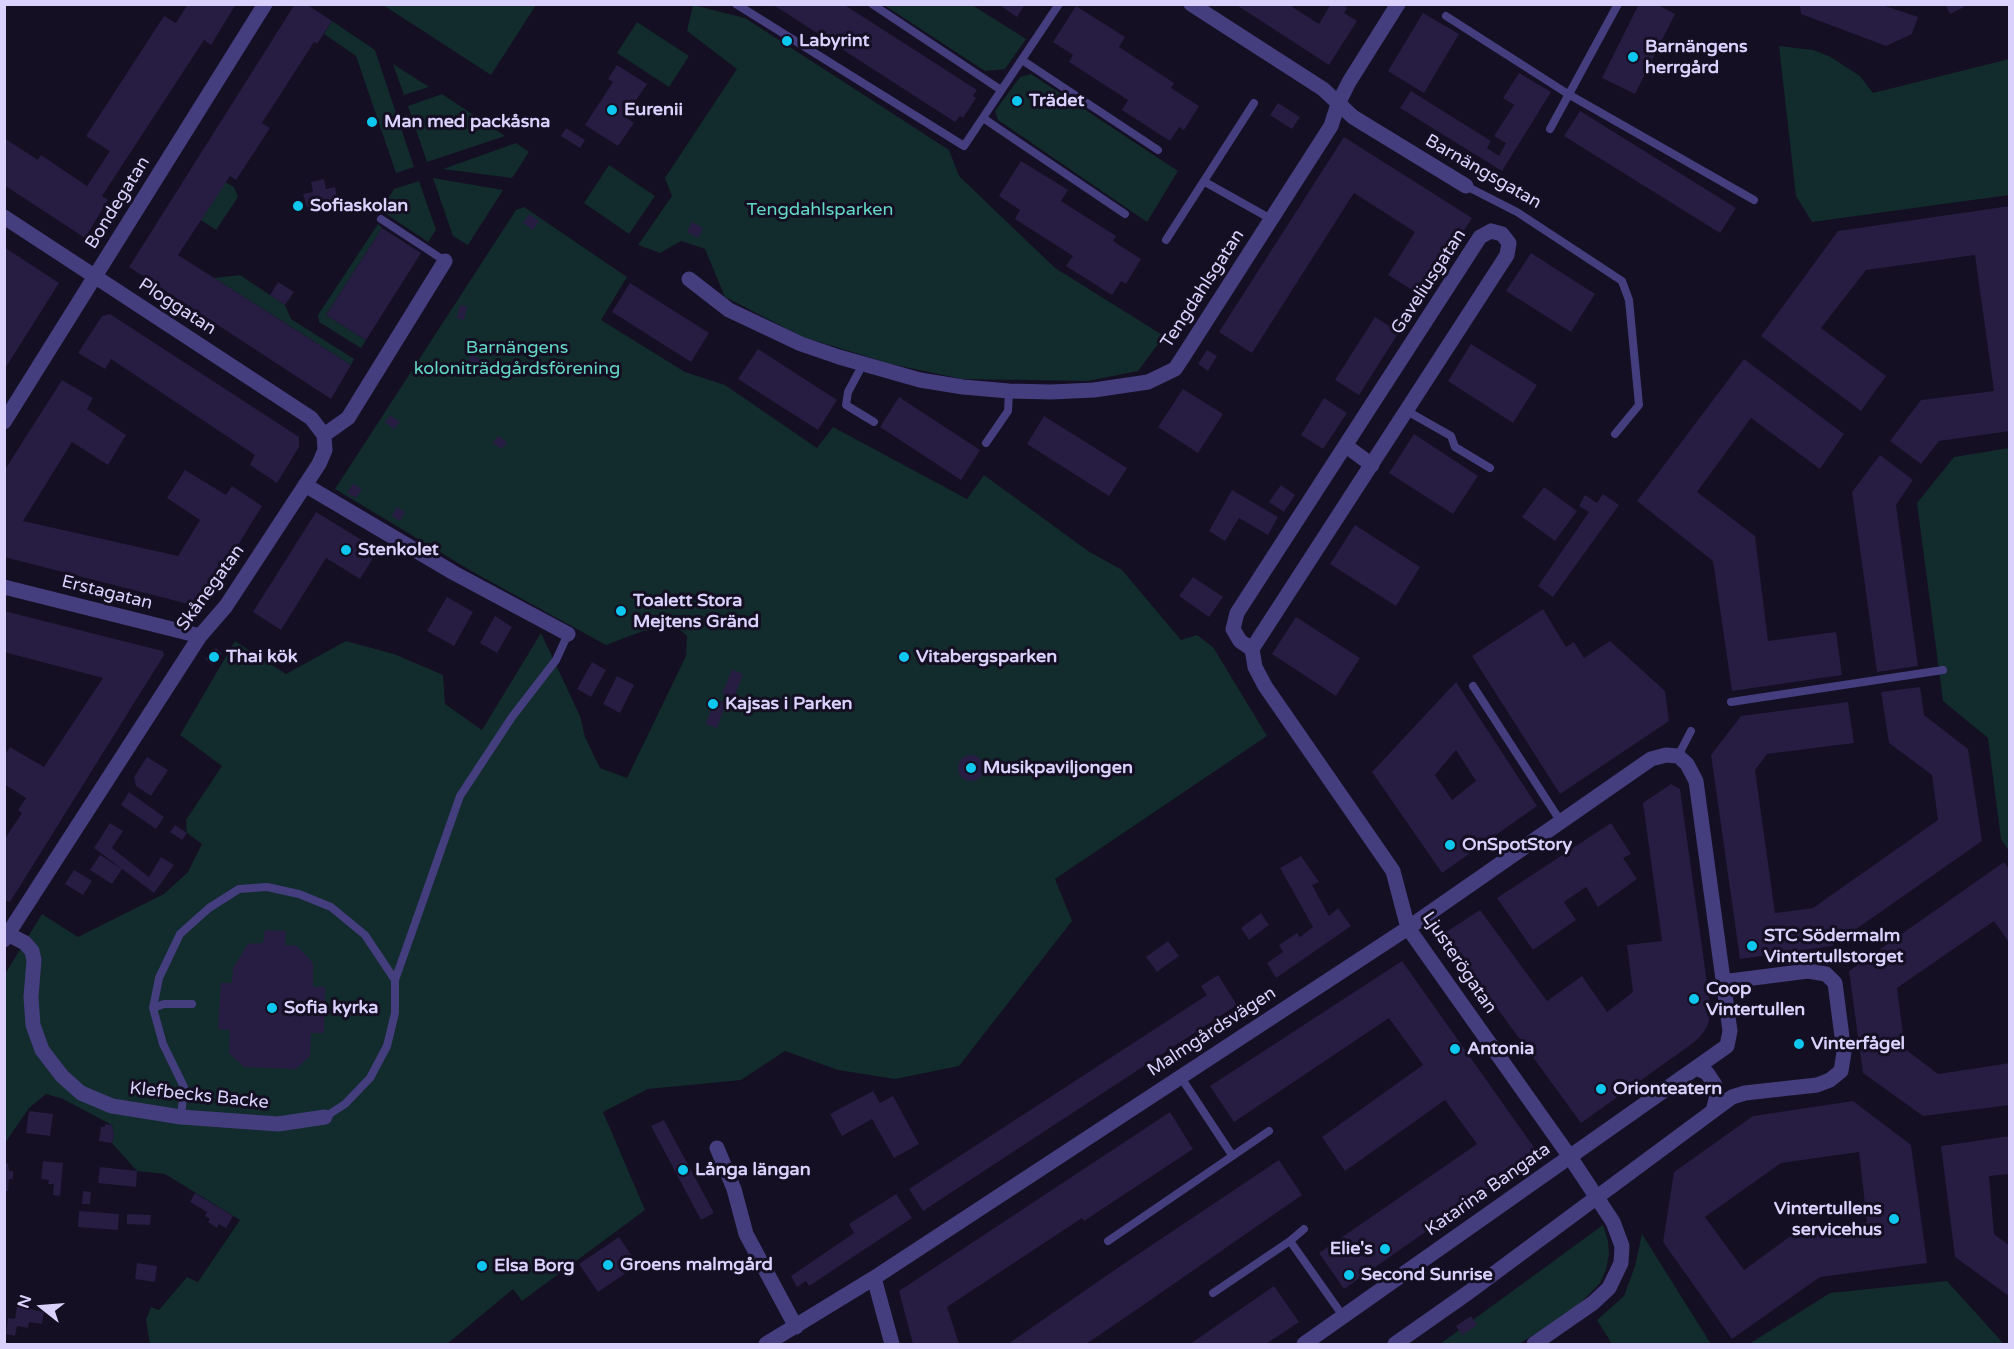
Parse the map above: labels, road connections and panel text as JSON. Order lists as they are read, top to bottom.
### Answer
{
  "streets": {
    "street": [
      "Barnängsgatan",
      "Bondegatan",
      "Gaveliusgatan",
      "Tengdahlsgatan",
      "Ploggatan",
      "Skånegatan",
      "Erstagatan",
      "Ljusterögatan",
      "Malmgårdsvägen",
      "Klefbecks Backe",
      "Katarina Bangata"
    ]
  },
  "crossings": [
    ["Barnängsgatan", "Tengdahlsgatan"],
    ["Bondegatan", "Ploggatan"],
    ["Gaveliusgatan", "Ljusterögatan"],
    ["Ploggatan", "Skånegatan"],
    ["Skånegatan", "Erstagatan"],
    ["Skånegatan", "Klefbecks Backe"],
    ["Ljusterögatan", "Malmgårdsvägen"],
    ["Ljusterögatan", "Katarina Bangata"]
  ],
  "parks": ["Tengdahlsparken", "Barnängens koloniträdgårdsförening"],
  "places": [
    "Labyrint",
    "Barnängens herrgård",
    "Trädet",
    "Eurenii",
    "Man med packåsna",
    "Sofiaskolan",
    "Stenkolet",
    "Toalett Stora Mejtens Gränd",
    "Thai kök",
    "Vitabergsparken",
    "Kajsas i Parken",
    "Musikpaviljongen",
    "OnSpotStory",
    "STC Södermalm Vintertullstorget",
    "Coop Vintertullen",
    "Sofia kyrka",
    "Vinterfågel",
    "Antonia",
    "Orionteatern",
    "Långa längan",
    "Vintertullens servicehus",
    "Elie's",
    "Groens malmgård",
    "Elsa Borg",
    "Second Sunrise"
  ],
  "north": "left"
}
